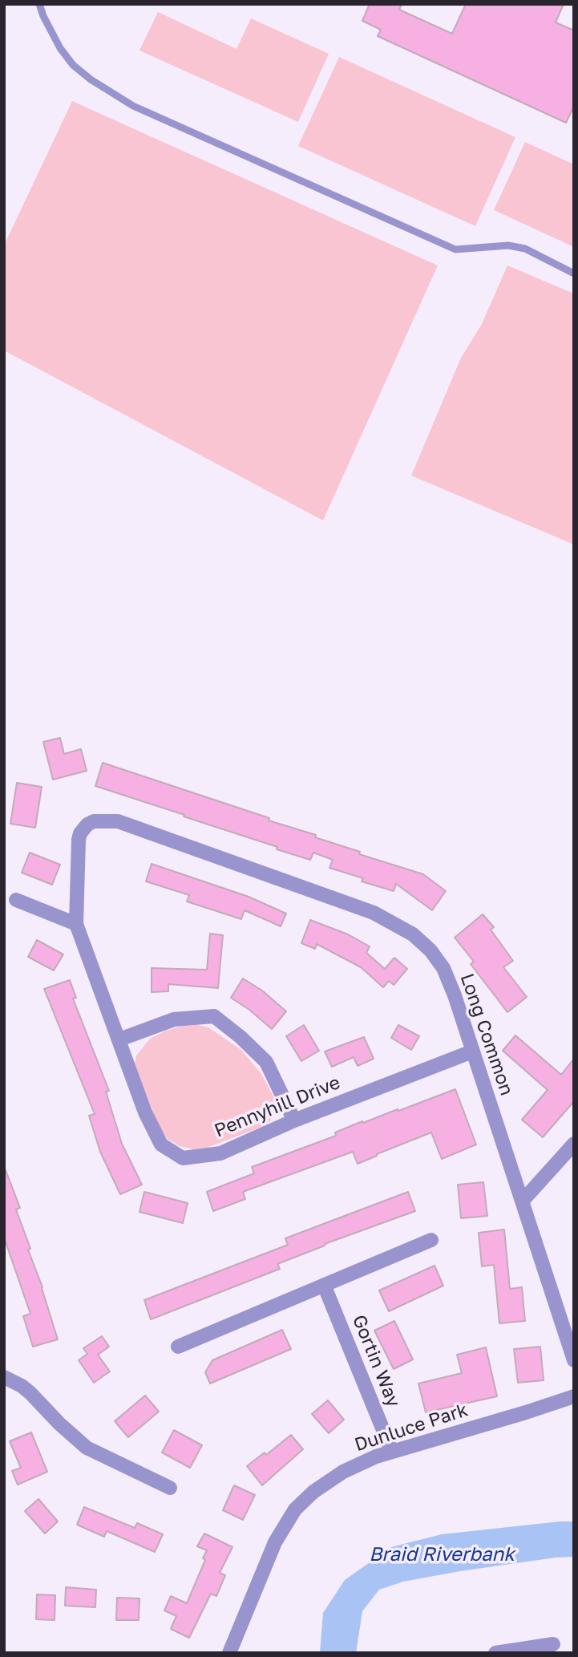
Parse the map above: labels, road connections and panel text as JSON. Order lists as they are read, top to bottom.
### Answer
{
  "streets": {
    "street": [
      "Long Common",
      "Pennyhill Drive",
      "Gortin Way",
      "Dunluce Park"
    ]
  },
  "crossings": [
    ["Long Common", "Pennyhill Drive"],
    ["Gortin Way", "Dunluce Park"]
  ],
  "water": ["Braid Riverbank"]
}
